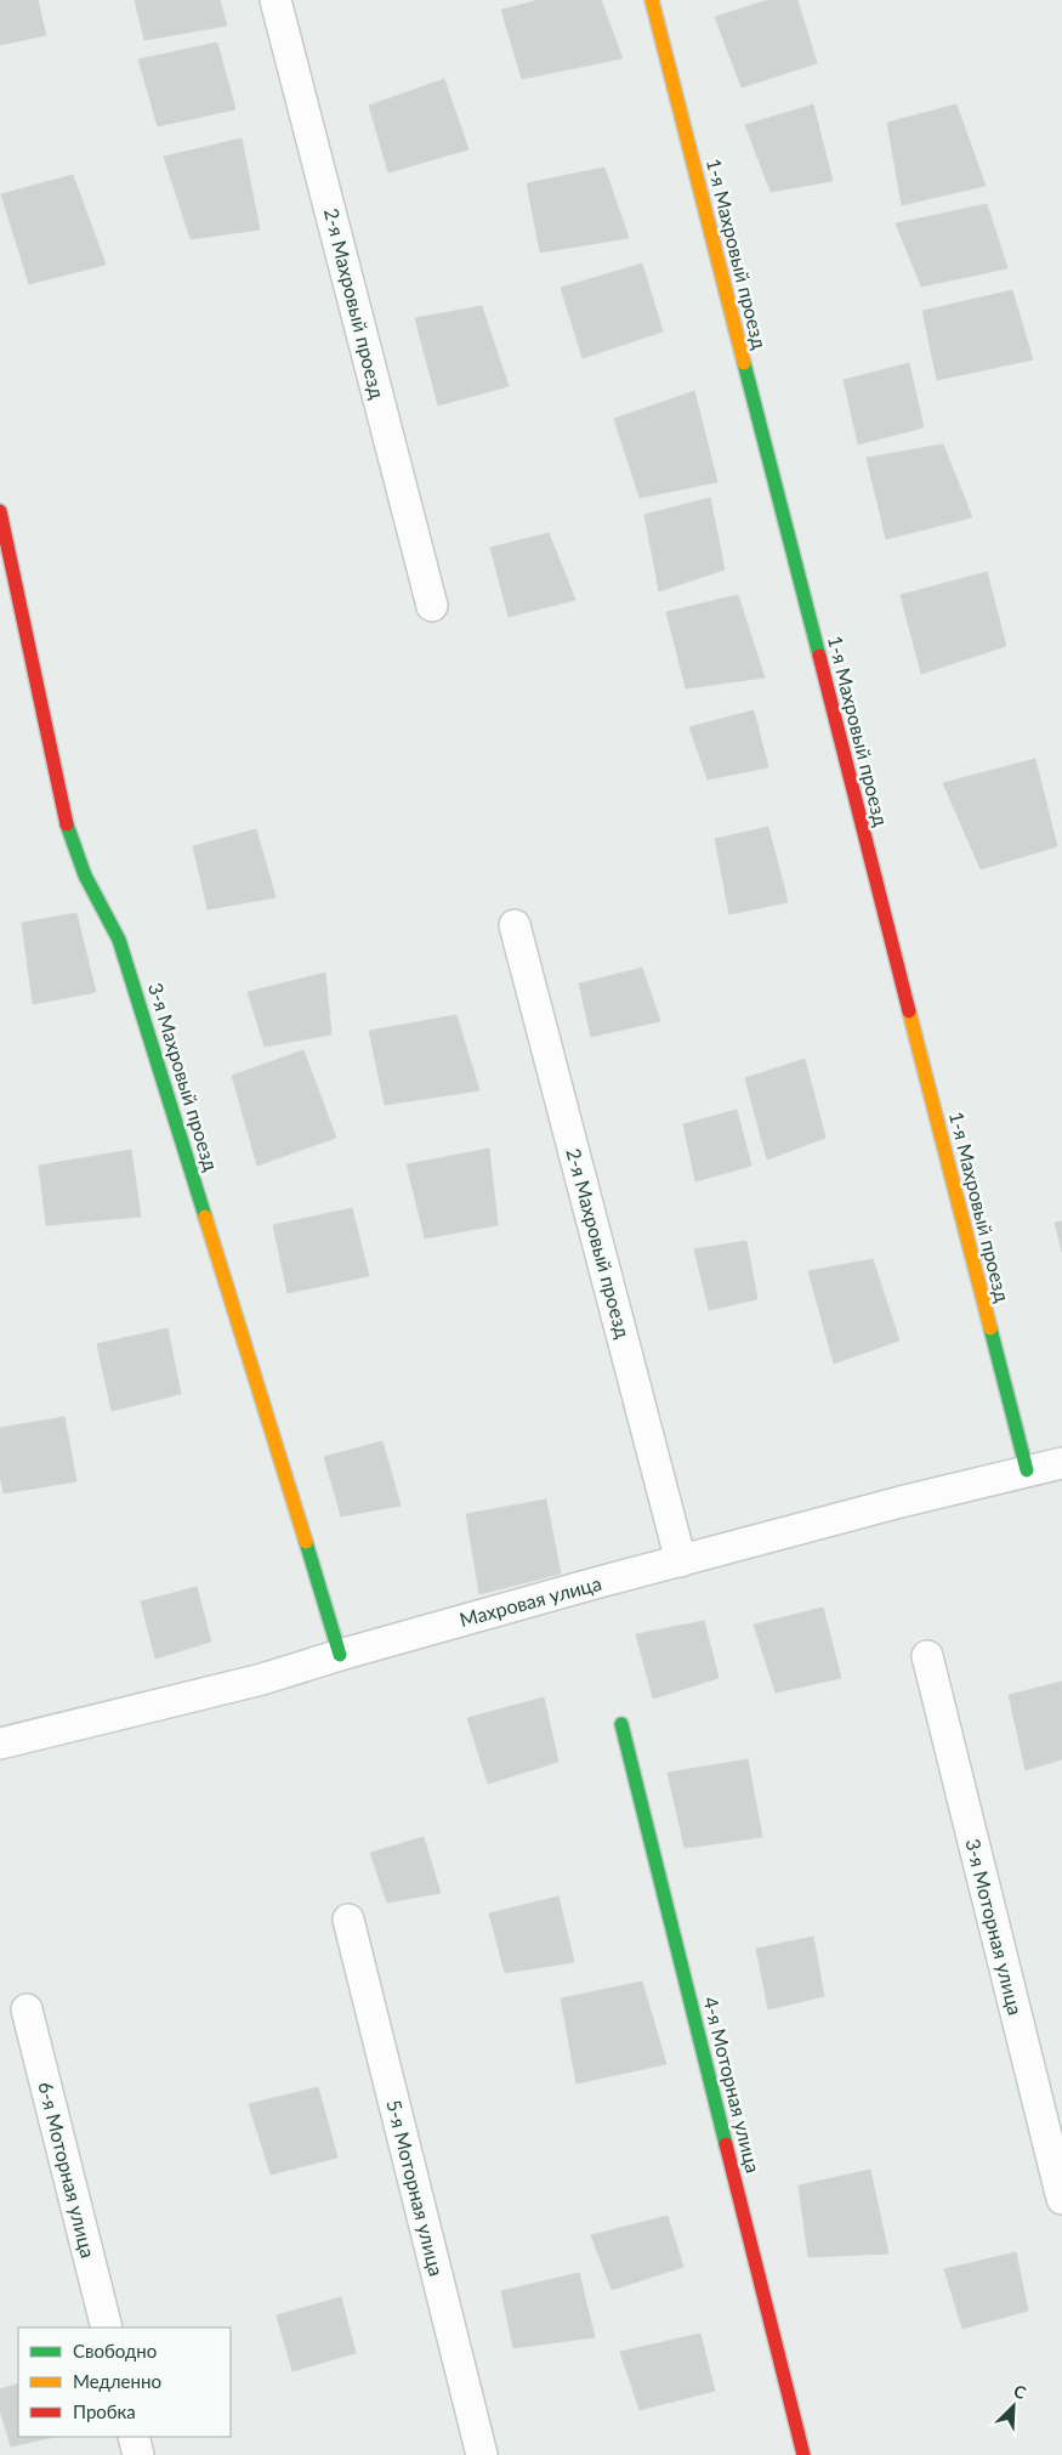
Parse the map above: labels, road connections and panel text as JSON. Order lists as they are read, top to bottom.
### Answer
{
  "streets": {
    "street": [
      "1-я Махровый проезд",
      "2-я Махровый проезд",
      "3-я Махровый проезд",
      "Махровая улица",
      "3-я Моторная улица",
      "4-я Моторная улица",
      "6-я Моторная улица",
      "5-я Моторная улица"
    ]
  },
  "crossings": [
    ["1-я Махровый проезд", "Махровая улица"],
    ["2-я Махровый проезд", "Махровая улица"],
    ["3-я Махровый проезд", "Махровая улица"]
  ],
  "legend": ["Свободно", "Медленно", "Пробка"],
  "north": "top right"
}
